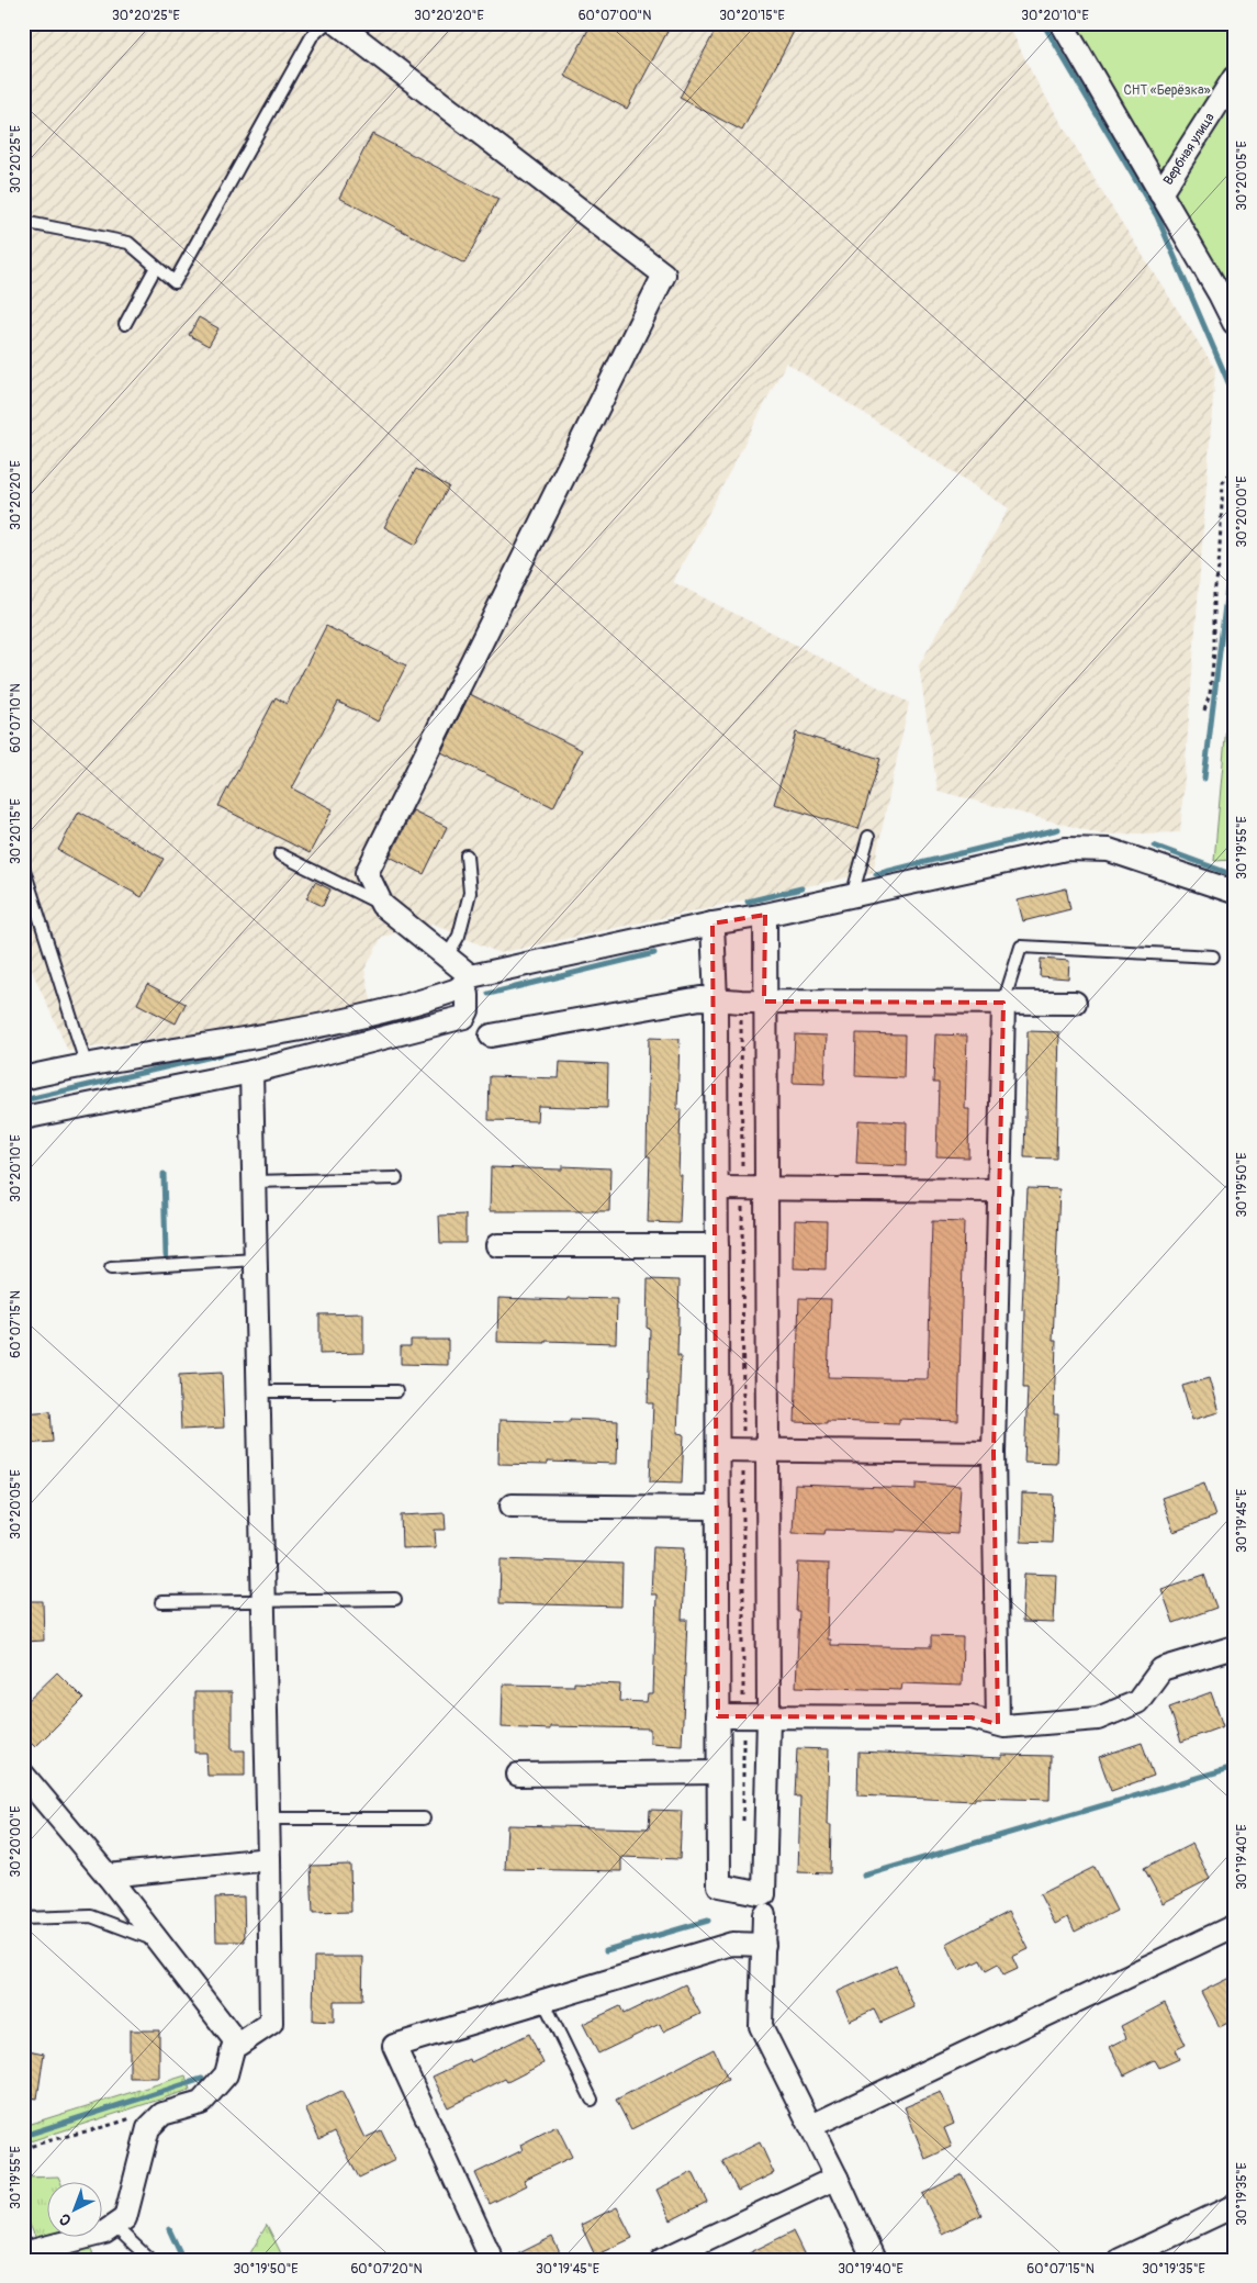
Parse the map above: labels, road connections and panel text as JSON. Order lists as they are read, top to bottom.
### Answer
{
  "streets": {
    "street": ["Вербная улица"]
  },
  "parks": ["СНТ «Берёзка»"],
  "north": "bottom left",
  "coordinates": [
    "30°20'25\"E",
    "30°20'20\"E",
    "60°07'00\"N",
    "30°20'15\"E",
    "30°20'10\"E",
    "30°20'05\"E",
    "30°20'00\"E",
    "60°07'10\"N",
    "30°19'55\"E",
    "30°19'50\"E",
    "60°07'15\"N",
    "30°19'45\"E",
    "30°19'40\"E",
    "30°19'35\"E",
    "60°07'20\"N"
  ]
}
